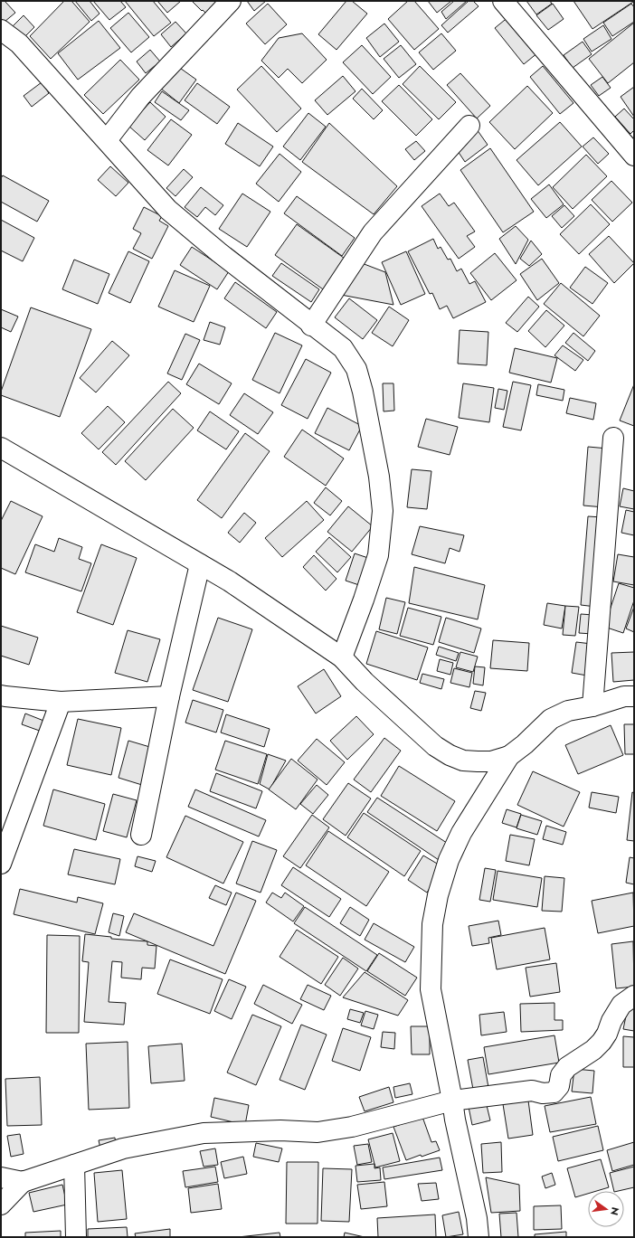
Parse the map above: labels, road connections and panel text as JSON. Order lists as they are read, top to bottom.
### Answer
{
  "north": "right"
}
